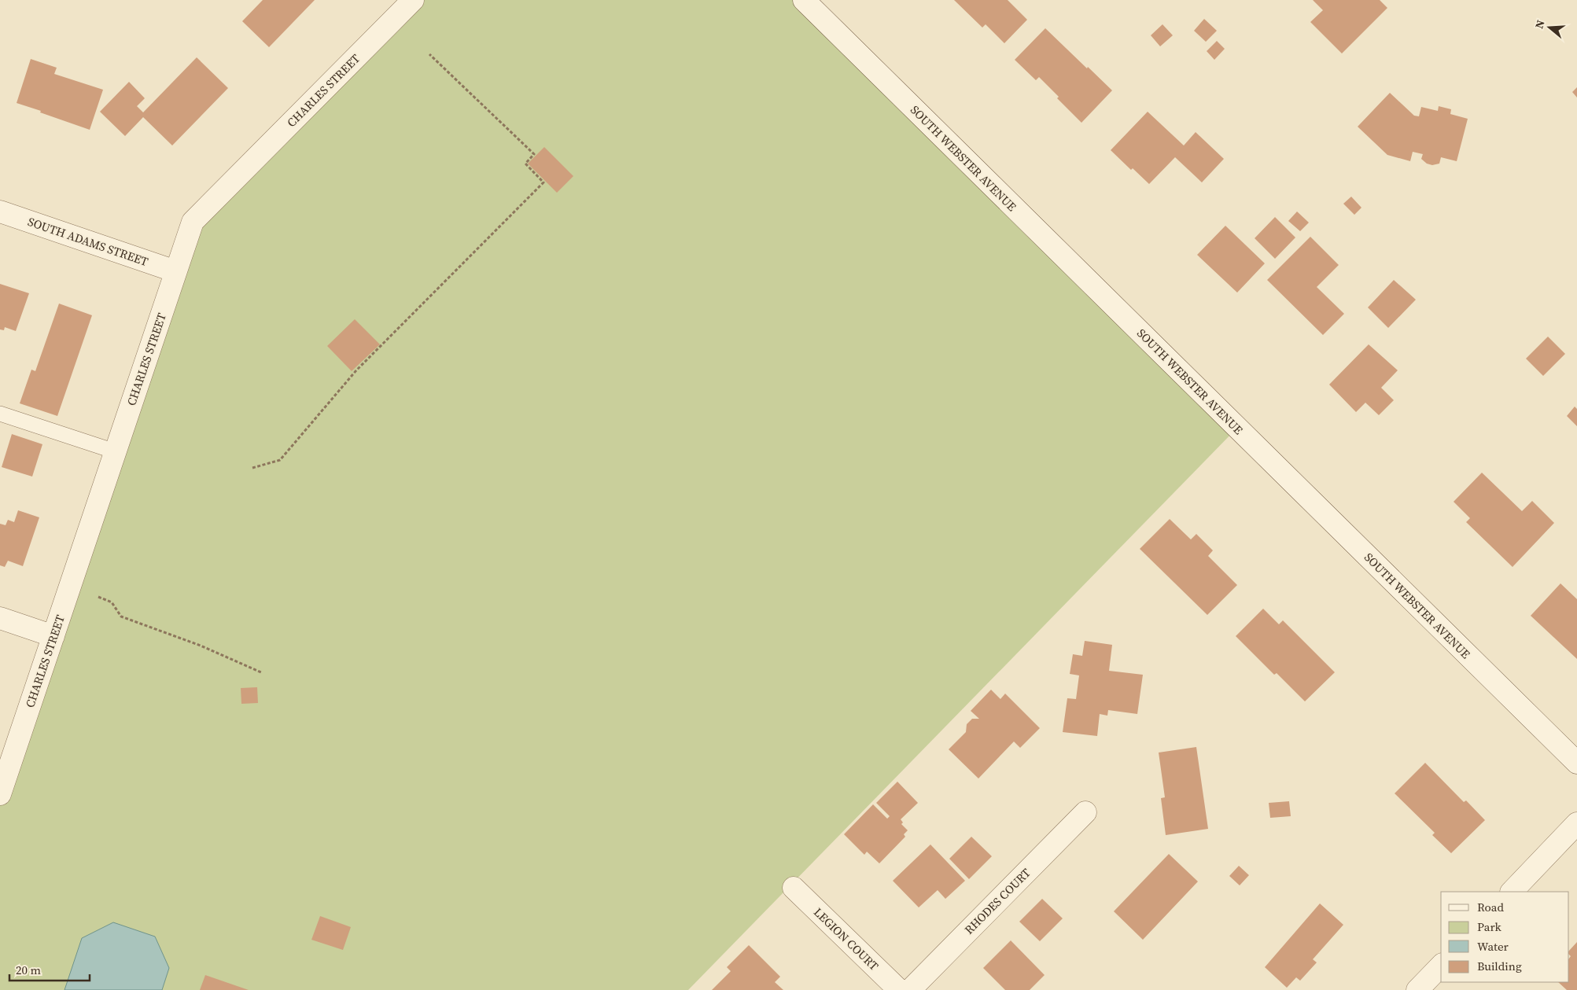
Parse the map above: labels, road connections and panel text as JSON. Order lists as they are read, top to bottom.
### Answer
{
  "streets": {
    "street": [
      "CHARLES STREET",
      "SOUTH WEBSTER AVENUE",
      "SOUTH ADAMS STREET",
      "RHODES COURT",
      "LEGION COURT"
    ]
  },
  "crossings": [
    ["CHARLES STREET", "SOUTH ADAMS STREET"]
  ],
  "legend": [
    "Road",
    "Park",
    "Water",
    "Building"
  ],
  "scale_bar": "20 m",
  "north": "left"
}
